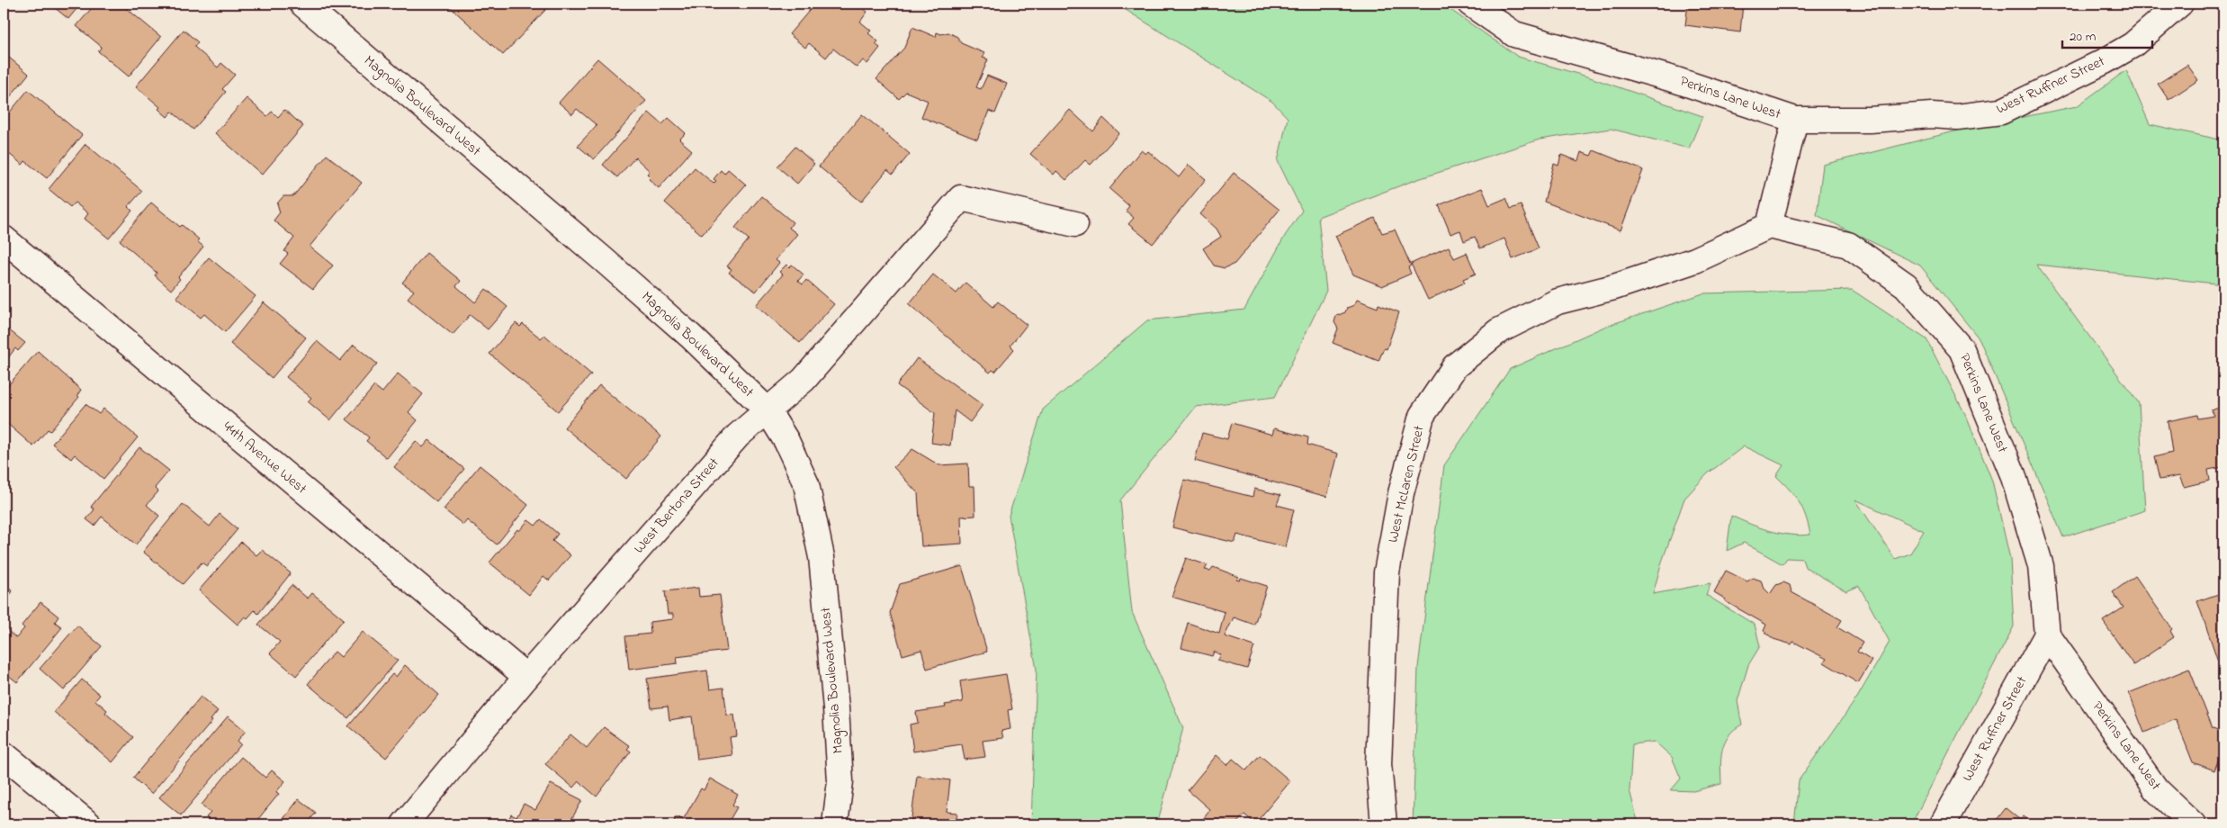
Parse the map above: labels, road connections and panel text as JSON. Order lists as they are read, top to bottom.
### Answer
{
  "streets": {
    "street": [
      "West Ruffner Street",
      "Perkins Lane West",
      "Magnolia Boulevard West",
      "44th Avenue West",
      "West McLaren Street",
      "West Bertona Street"
    ]
  },
  "crossings": [
    ["West Ruffner Street", "Perkins Lane West"],
    ["Perkins Lane West", "West McLaren Street"],
    ["Magnolia Boulevard West", "West Bertona Street"],
    ["44th Avenue West", "West Bertona Street"]
  ],
  "scale_bar": "20 m"
}
